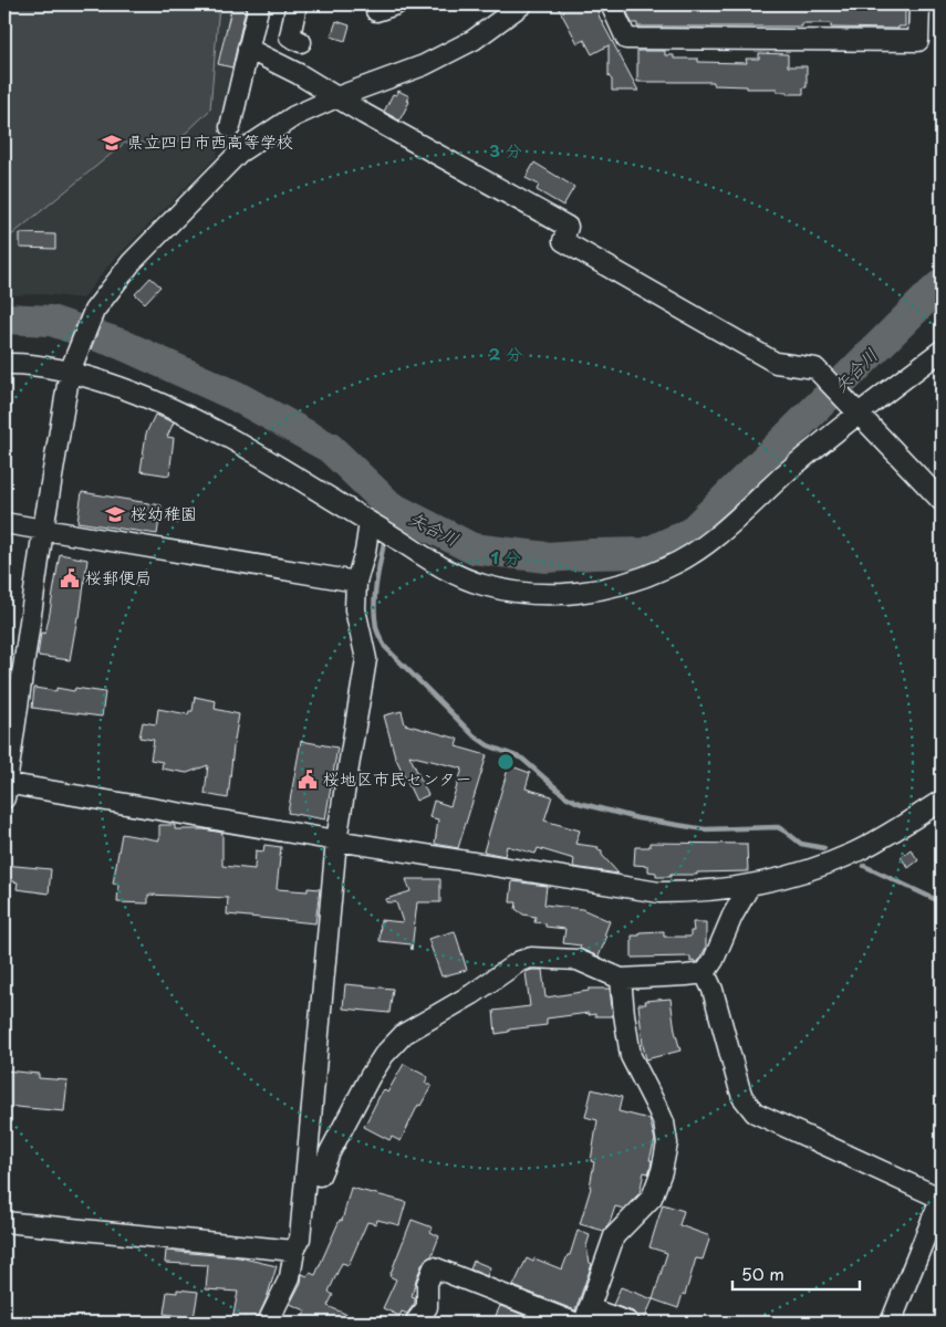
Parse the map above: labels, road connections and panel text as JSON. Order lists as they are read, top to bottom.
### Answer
{
  "water": ["矢合川"],
  "places": {
    "school or university": ["県立四日市西高等学校", "桜幼稚園"],
    "public building": ["桜郵便局", "桜地区市民センター"]
  },
  "scale_bar": "50 m",
  "rings": ["3 分", "2 分", "1 分"]
}
